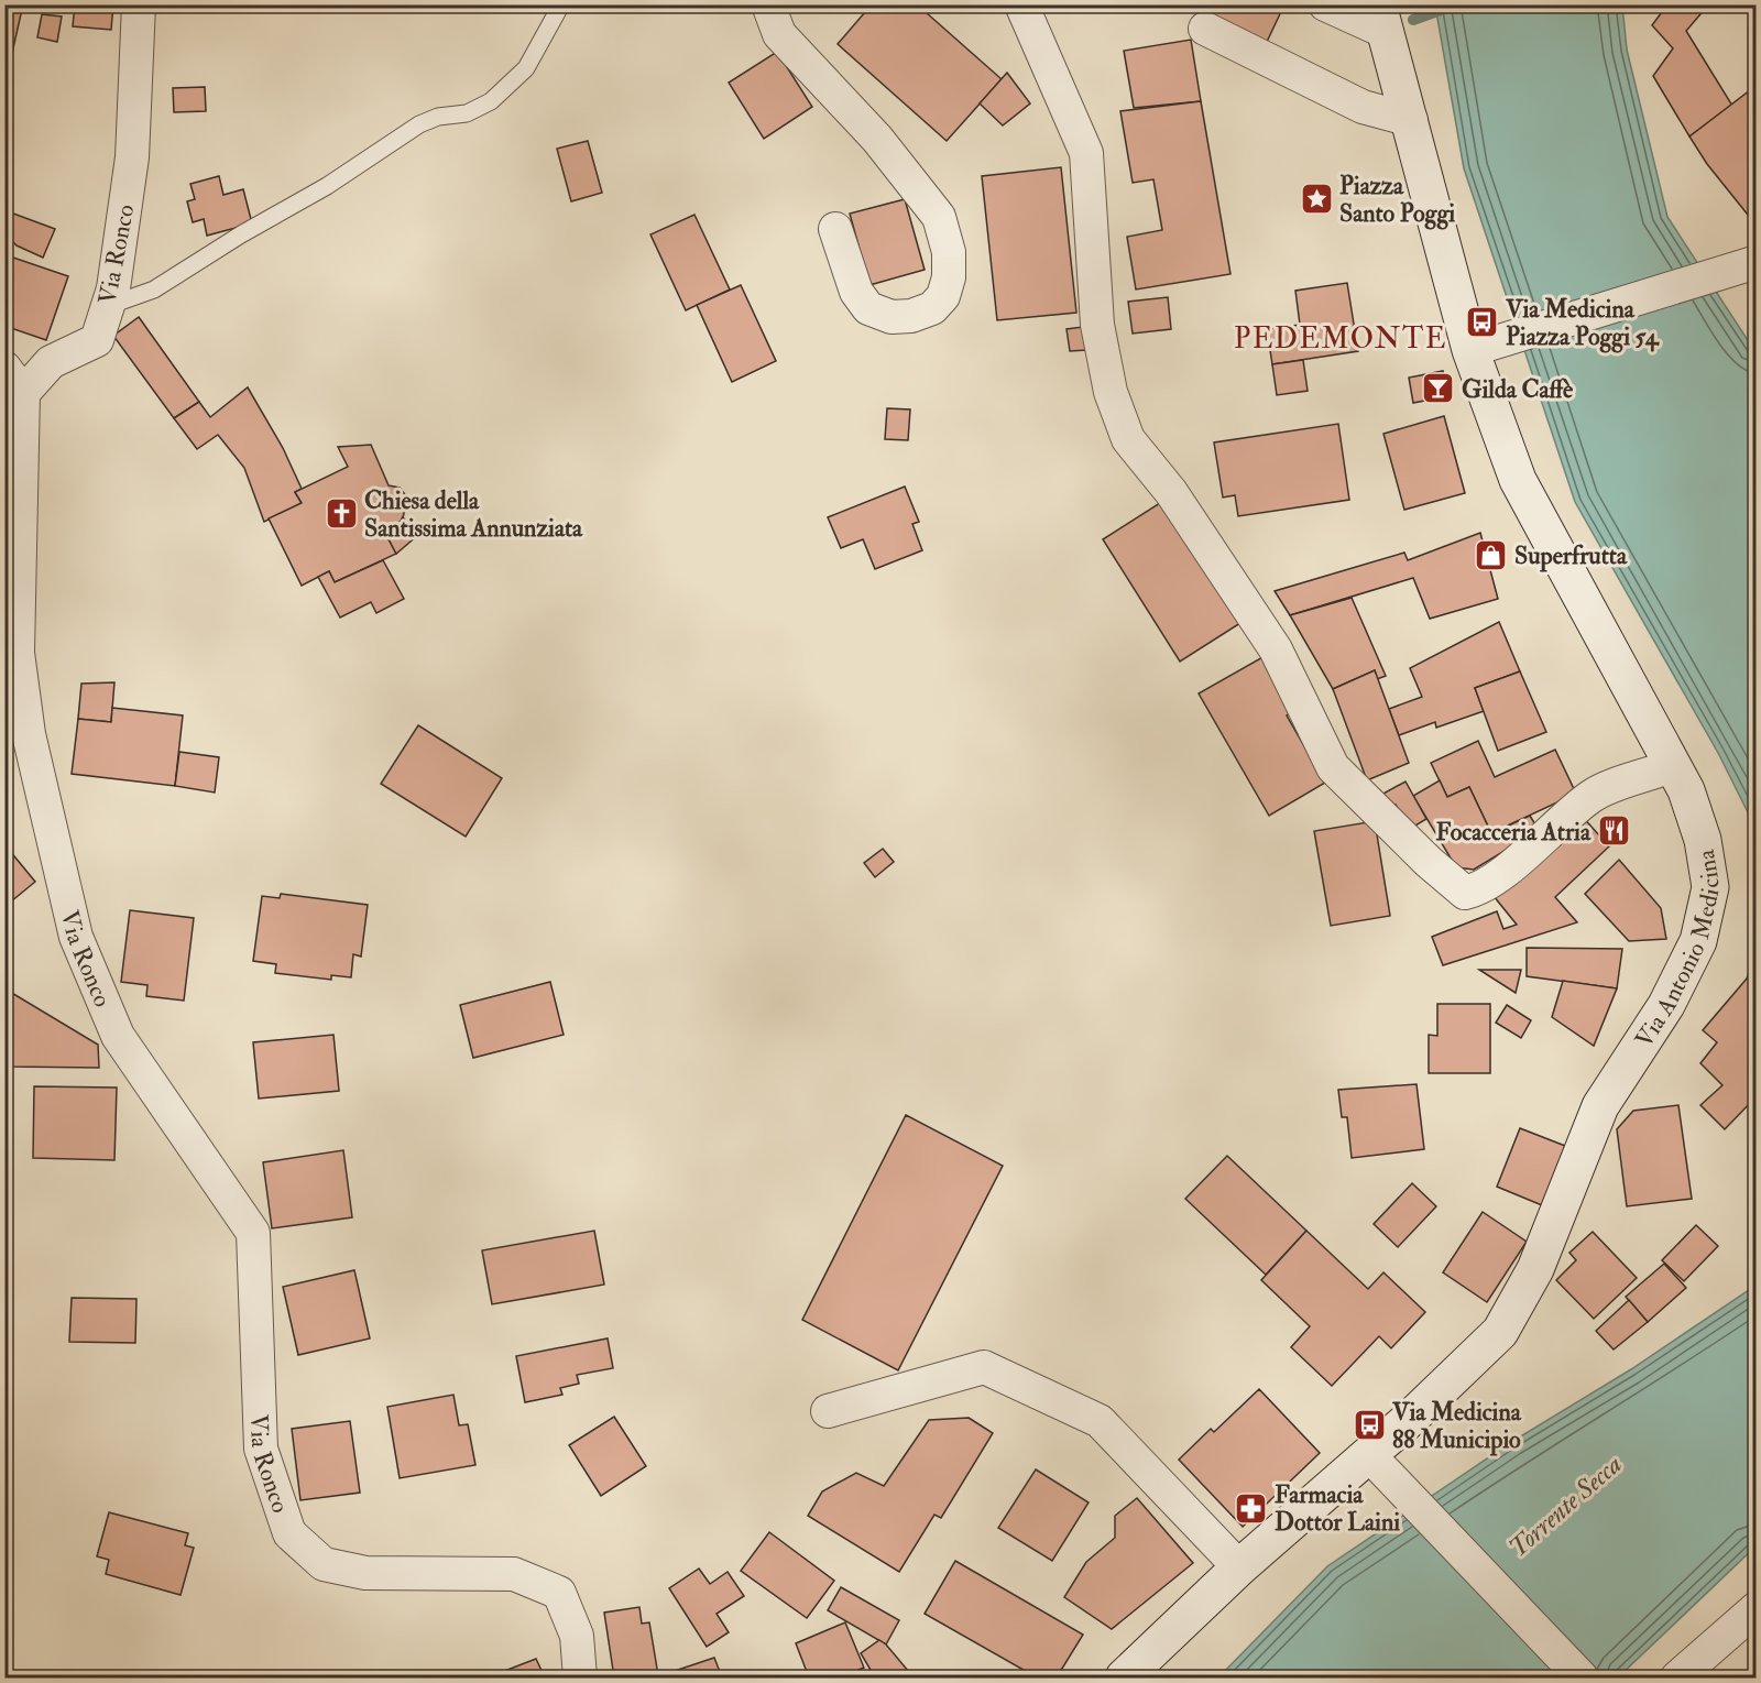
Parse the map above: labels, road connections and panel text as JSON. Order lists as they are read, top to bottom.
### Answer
{
  "streets": {
    "main road": ["Via Antonio Medicina"],
    "street": ["Via Ronco"]
  },
  "districts": ["PEDEMONTE"],
  "water": ["Torrente Secca"],
  "places": {
    "place": ["Piazza Santo Poggi"],
    "bus stop": ["Via Medicina Piazza Poggi 54", "Via Medicina 88 Municipio"],
    "bar": ["Gilda Caffè"],
    "church": ["Chiesa della Santissima Annunziata"],
    "shop": ["Superfrutta"],
    "restaurant": ["Focacceria Atria"],
    "pharmacy": ["Farmacia Dottor Laini"]
  }
}
